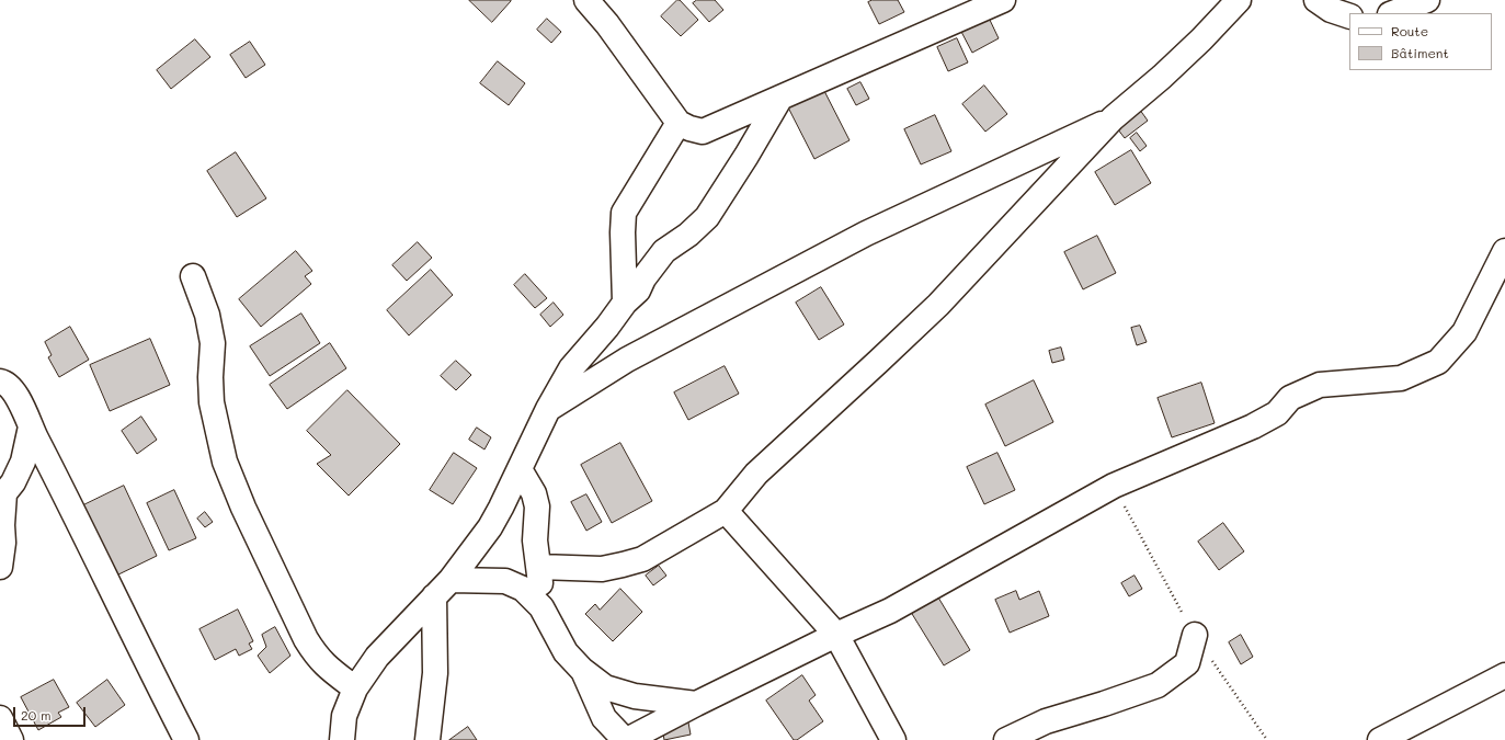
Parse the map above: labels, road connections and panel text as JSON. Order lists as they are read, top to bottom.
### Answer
{
  "legend": ["Route", "Bâtiment"],
  "scale_bar": "20 m"
}
